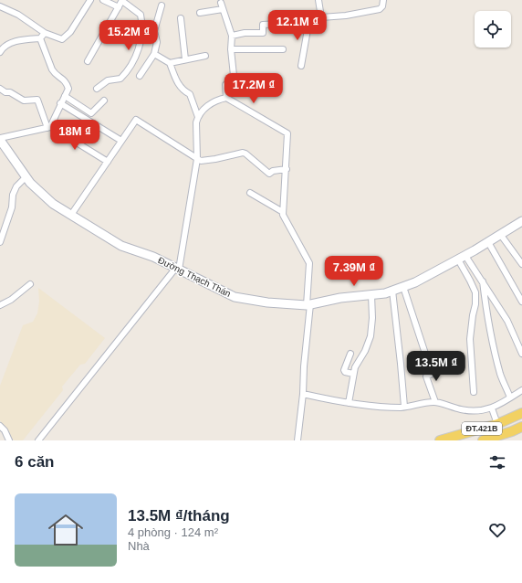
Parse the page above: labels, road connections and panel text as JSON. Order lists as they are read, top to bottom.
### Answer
{
  "streets": {
    "main road": ["ĐT.421B"],
    "street": ["Đường Thạch Thán"]
  },
  "page": {
    "price": [
      "12.1M ₫",
      "15.2M ₫",
      "17.2M ₫",
      "18M ₫",
      "7.39M ₫",
      "13.5M ₫"
    ],
    "heading": "6 căn",
    "list": [
      {
        "name": "13.5M ₫/tháng",
        "note": "4 phòng · 124 m² · Nhà"
      }
    ]
  }
}
